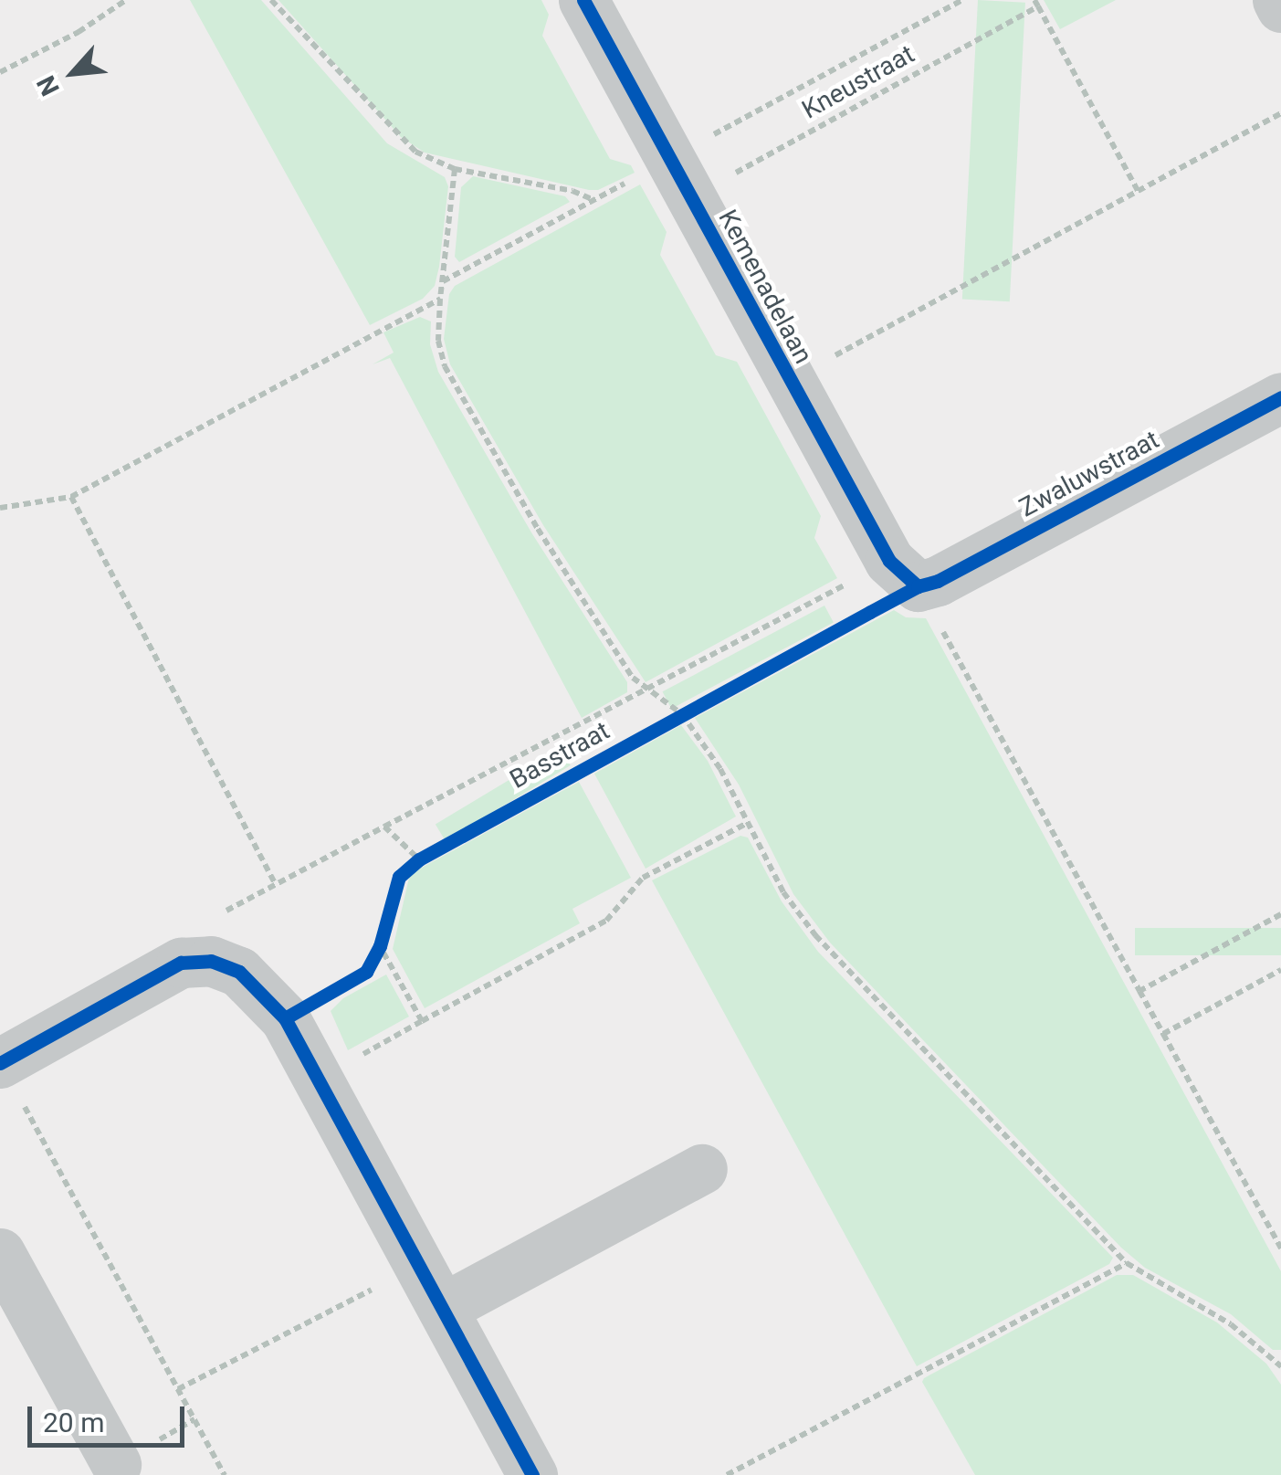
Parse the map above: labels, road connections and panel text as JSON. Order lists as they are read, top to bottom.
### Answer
{
  "streets": {
    "street": ["Kemenadelaan", "Zwaluwstraat"],
    "path": ["Kneustraat"],
    "cycle path": ["Basstraat"]
  },
  "crossings": [
    ["Kneustraat", "Kemenadelaan"],
    ["Kemenadelaan", "Zwaluwstraat"]
  ],
  "scale_bar": "20 m",
  "north": "bottom left"
}
